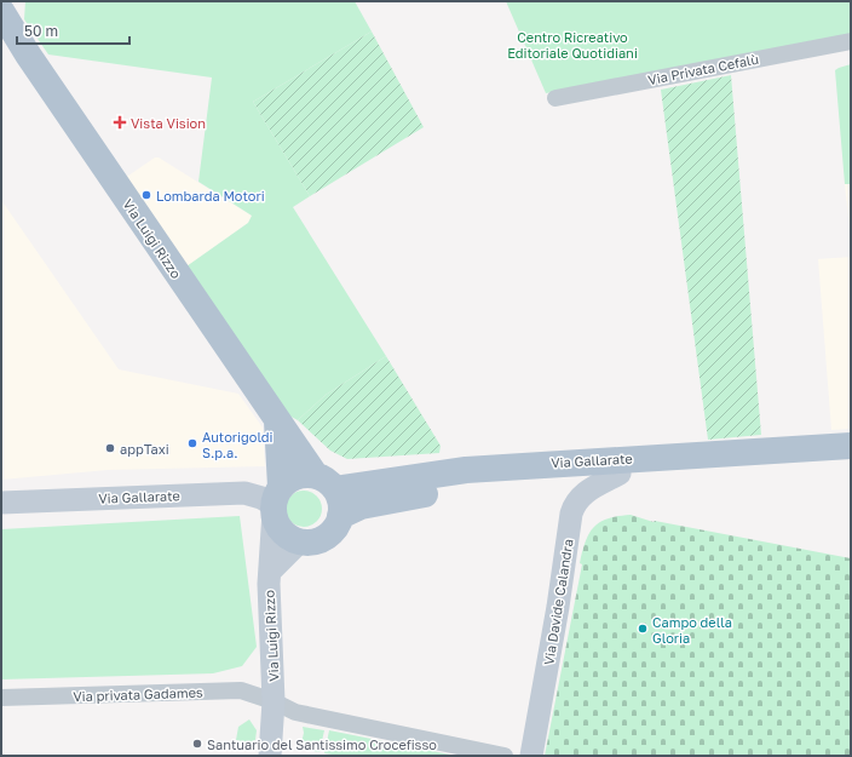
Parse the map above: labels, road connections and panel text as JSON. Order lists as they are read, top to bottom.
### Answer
{
  "streets": {
    "main road": ["Via Luigi Rizzo", "Via Gallarate", "Via Davide Calandra"],
    "street": ["Via Privata Cefalù", "Via privata Gadames"]
  },
  "crossings": [
    ["Via Luigi Rizzo", "Via Gallarate"],
    ["Via Luigi Rizzo", "Via privata Gadames"],
    ["Via Gallarate", "Via Davide Calandra"]
  ],
  "parks": ["Centro Ricreativo Editoriale Quotidiani"],
  "places": {
    "health": ["Vista Vision"],
    "other": [
      "Lombarda Motori",
      "Autorigoldi S.p.a.",
      "appTaxi",
      "Campo della Gloria",
      "Santuario del Santissimo Crocefisso"
    ]
  },
  "scale_bar": "50 m"
}
